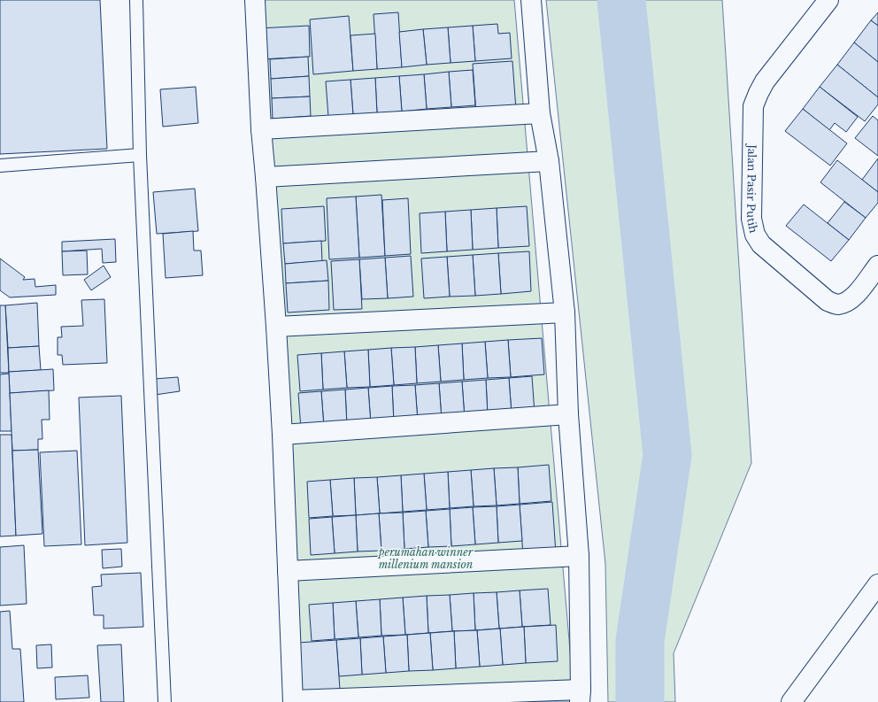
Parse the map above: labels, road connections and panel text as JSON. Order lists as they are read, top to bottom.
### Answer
{
  "streets": {
    "street": ["Jalan Pasir Putih"]
  },
  "parks": ["perumahan winner millenium mansion"]
}
